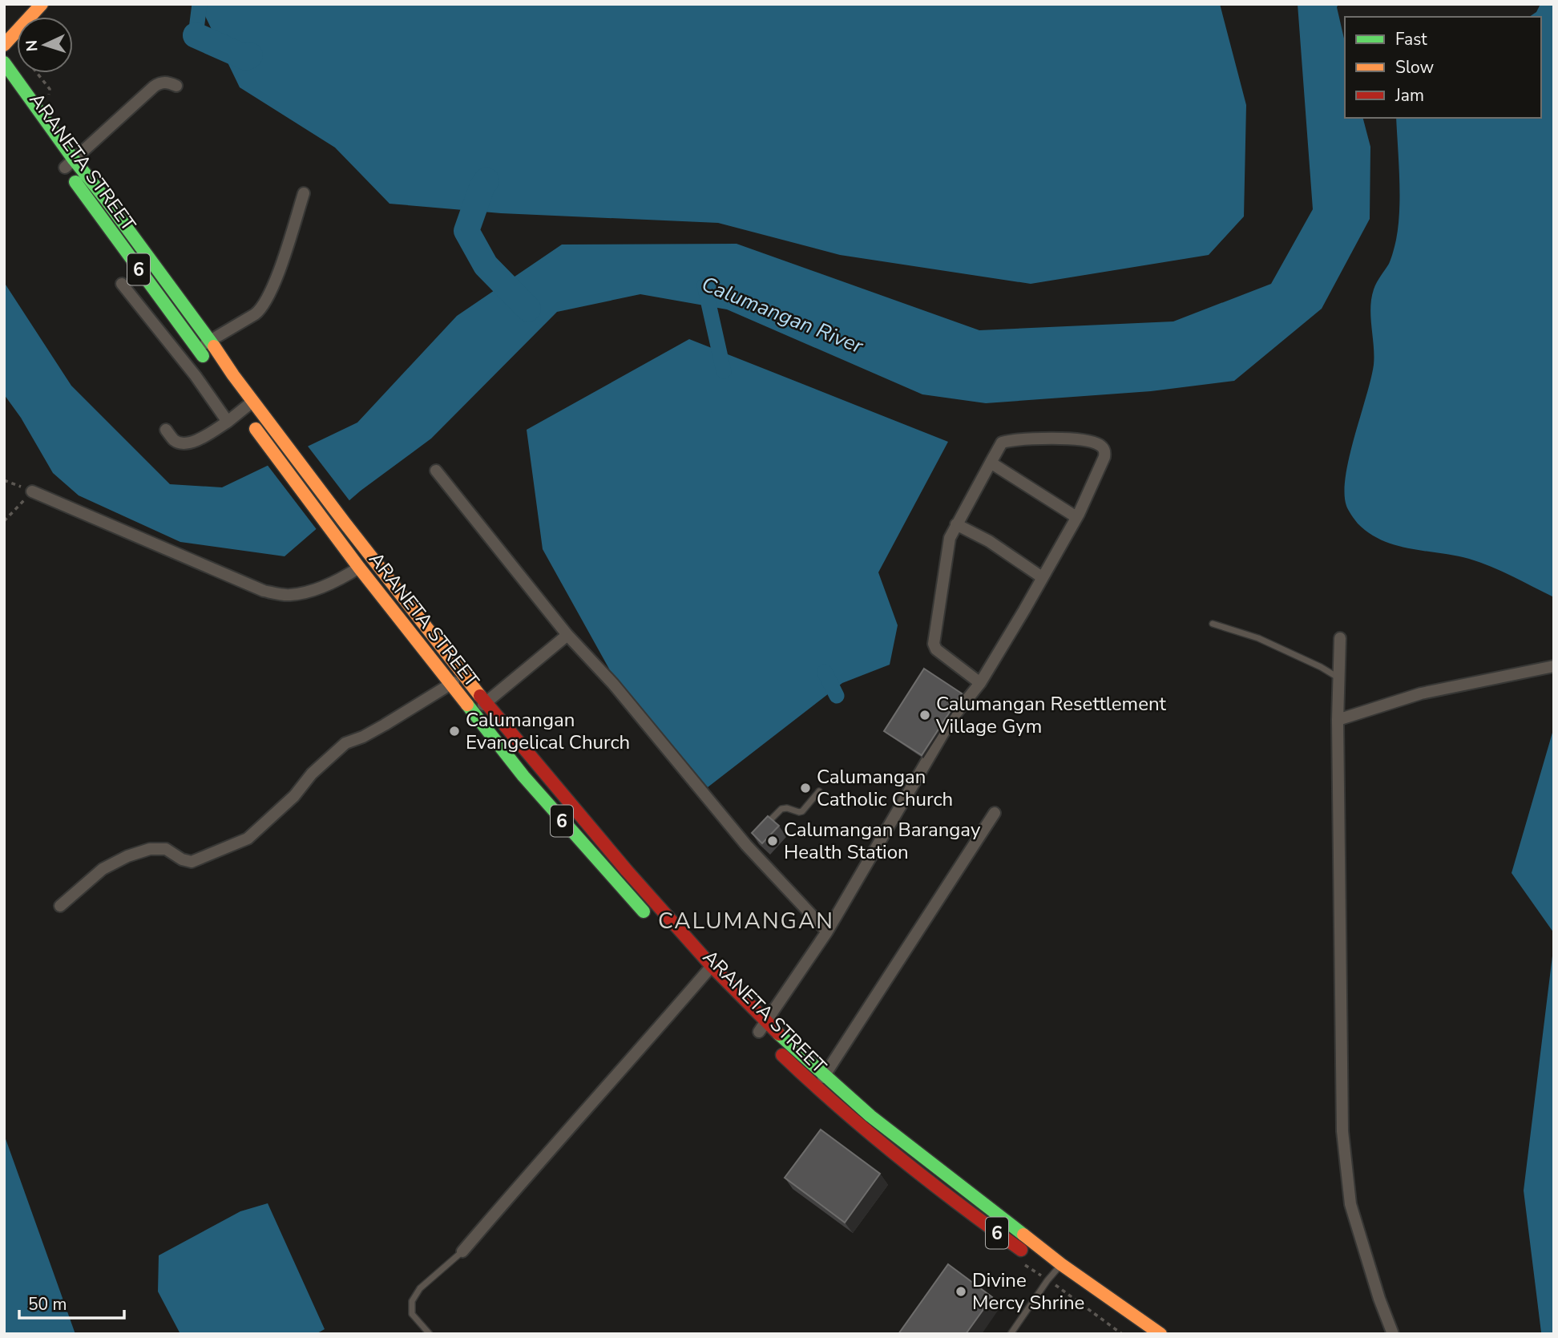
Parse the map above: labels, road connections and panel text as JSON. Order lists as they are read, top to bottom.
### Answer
{
  "streets": {
    "main road": ["ARANETA STREET", "6"]
  },
  "districts": ["CALUMANGAN"],
  "water": ["Calumangan River"],
  "places": [
    "Calumangan Resettlement Village Gym",
    "Calumangan Evangelical Church",
    "Calumangan Catholic Church",
    "Calumangan Barangay Health Station",
    "Divine Mercy Shrine"
  ],
  "legend": ["Fast", "Slow", "Jam"],
  "scale_bar": "50 m",
  "north": "left"
}
